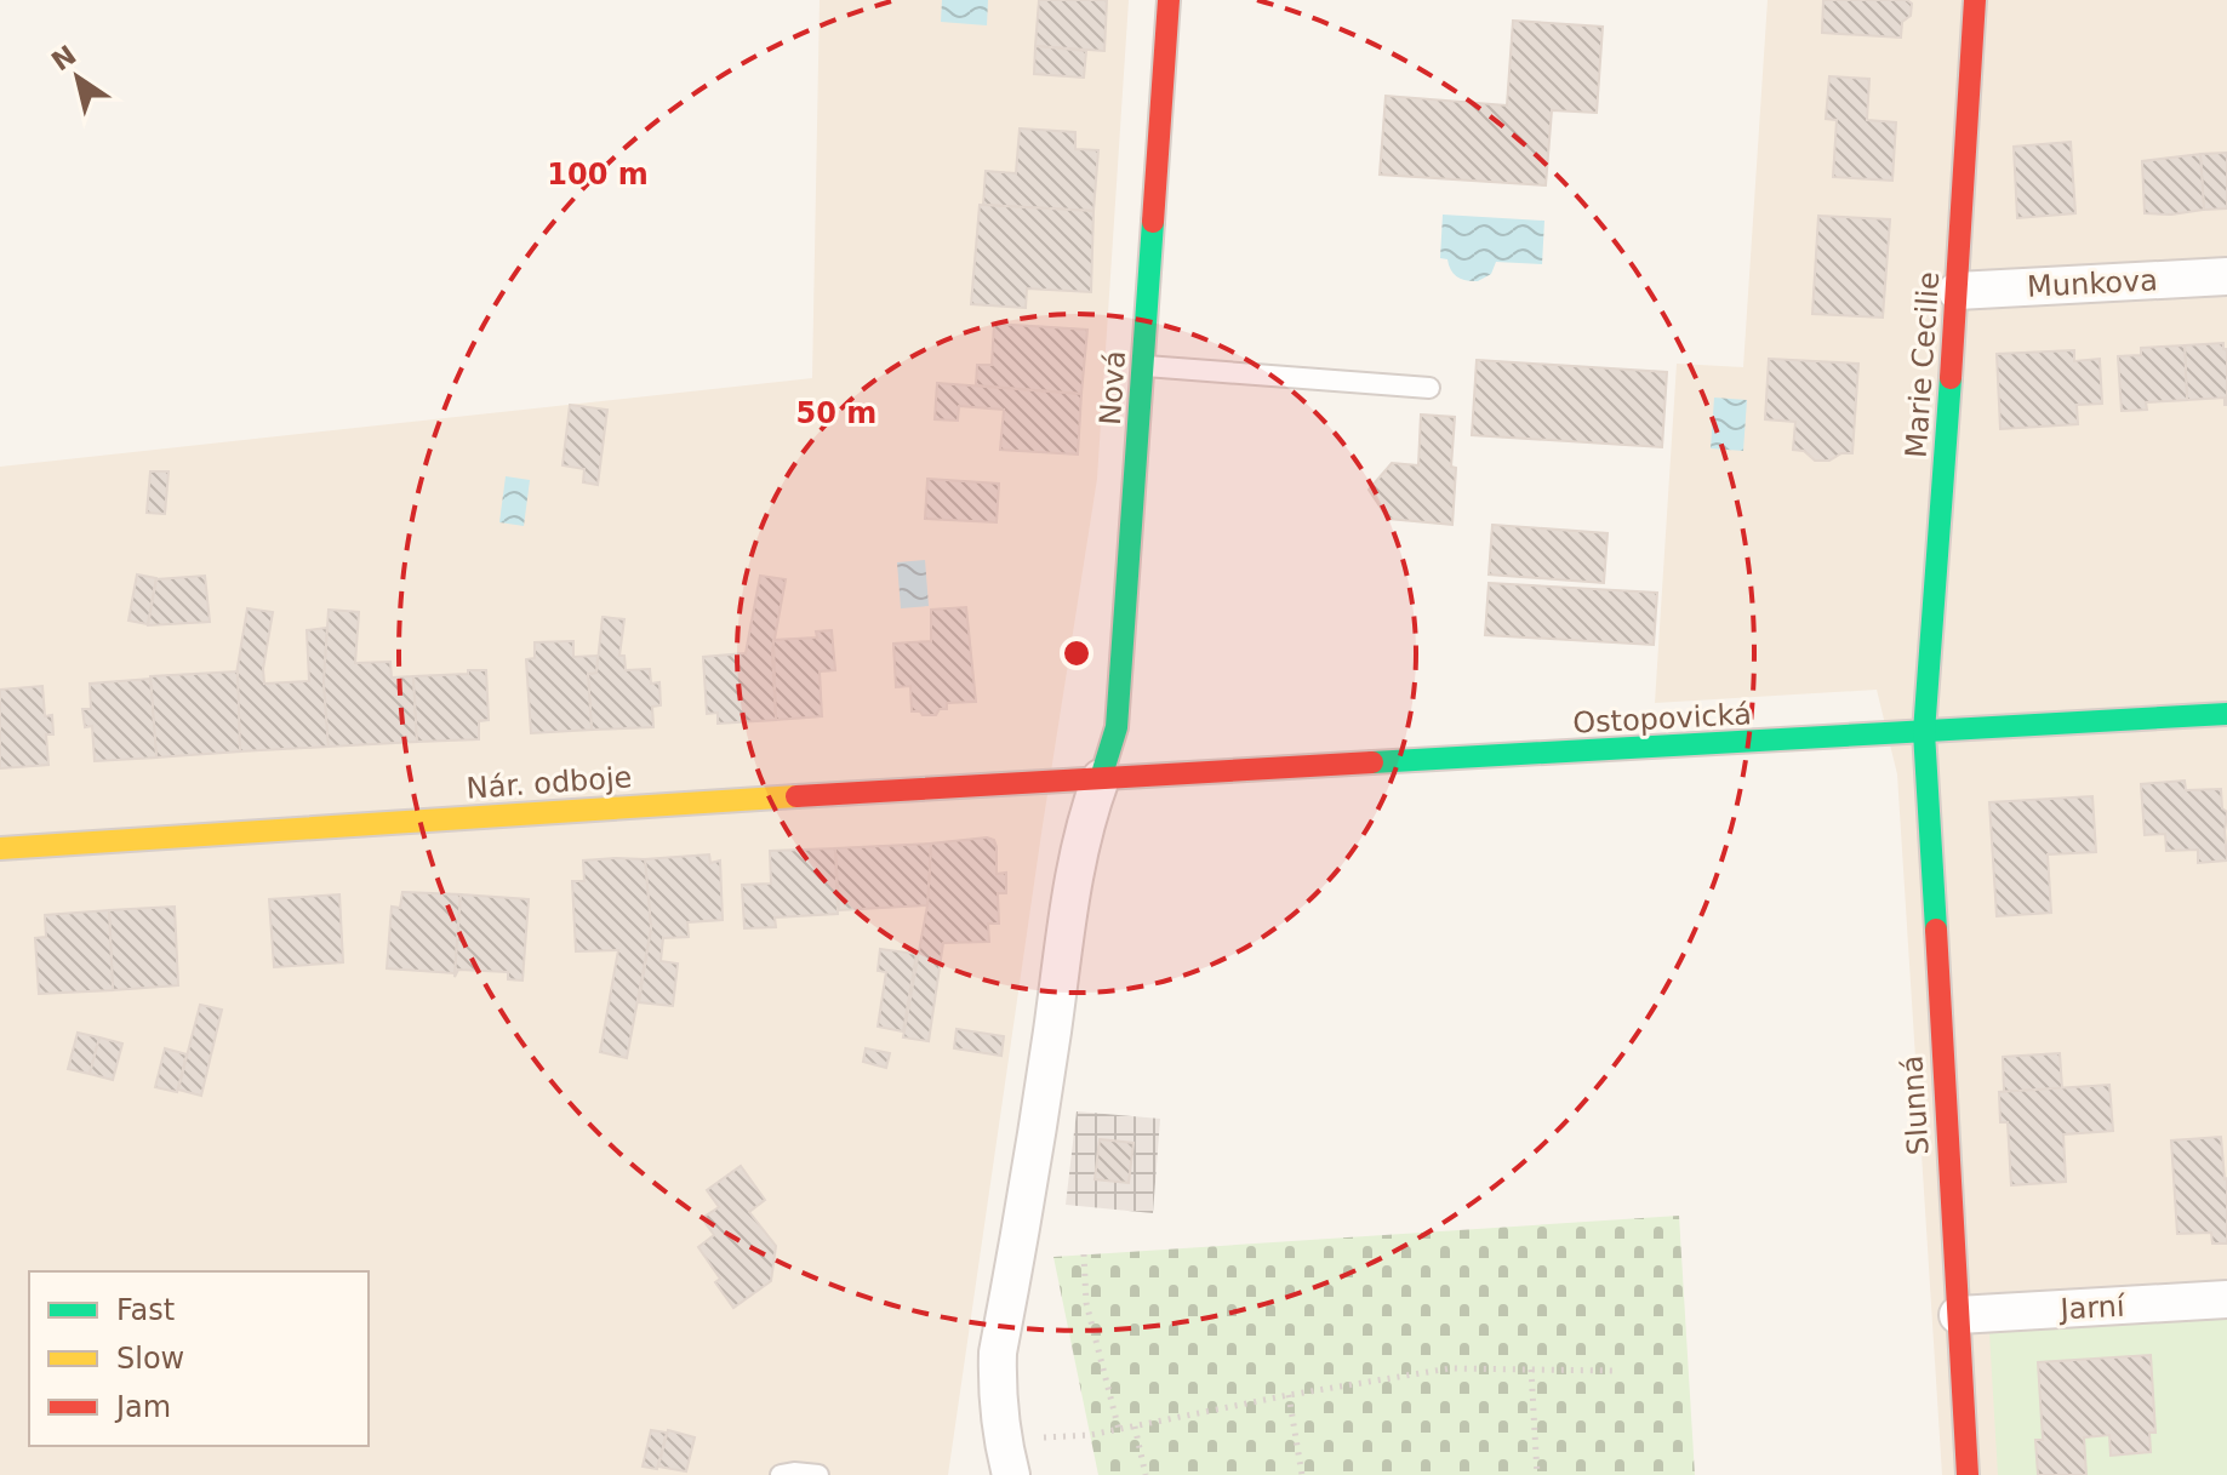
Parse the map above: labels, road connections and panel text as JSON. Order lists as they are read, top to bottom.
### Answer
{
  "streets": {
    "street": [
      "Munkova",
      "Marie Cecilie",
      "Nová",
      "Ostopovická",
      "Nár. odboje",
      "Slunná",
      "Jarní"
    ]
  },
  "crossings": [
    ["Munkova", "Marie Cecilie"],
    ["Marie Cecilie", "Ostopovická"],
    ["Marie Cecilie", "Slunná"],
    ["Nová", "Ostopovická"],
    ["Nová", "Nár. odboje"],
    ["Ostopovická", "Nár. odboje"],
    ["Ostopovická", "Slunná"],
    ["Slunná", "Jarní"]
  ],
  "legend": ["Fast", "Slow", "Jam"],
  "north": "top left",
  "rings": ["100 m", "50 m"]
}
